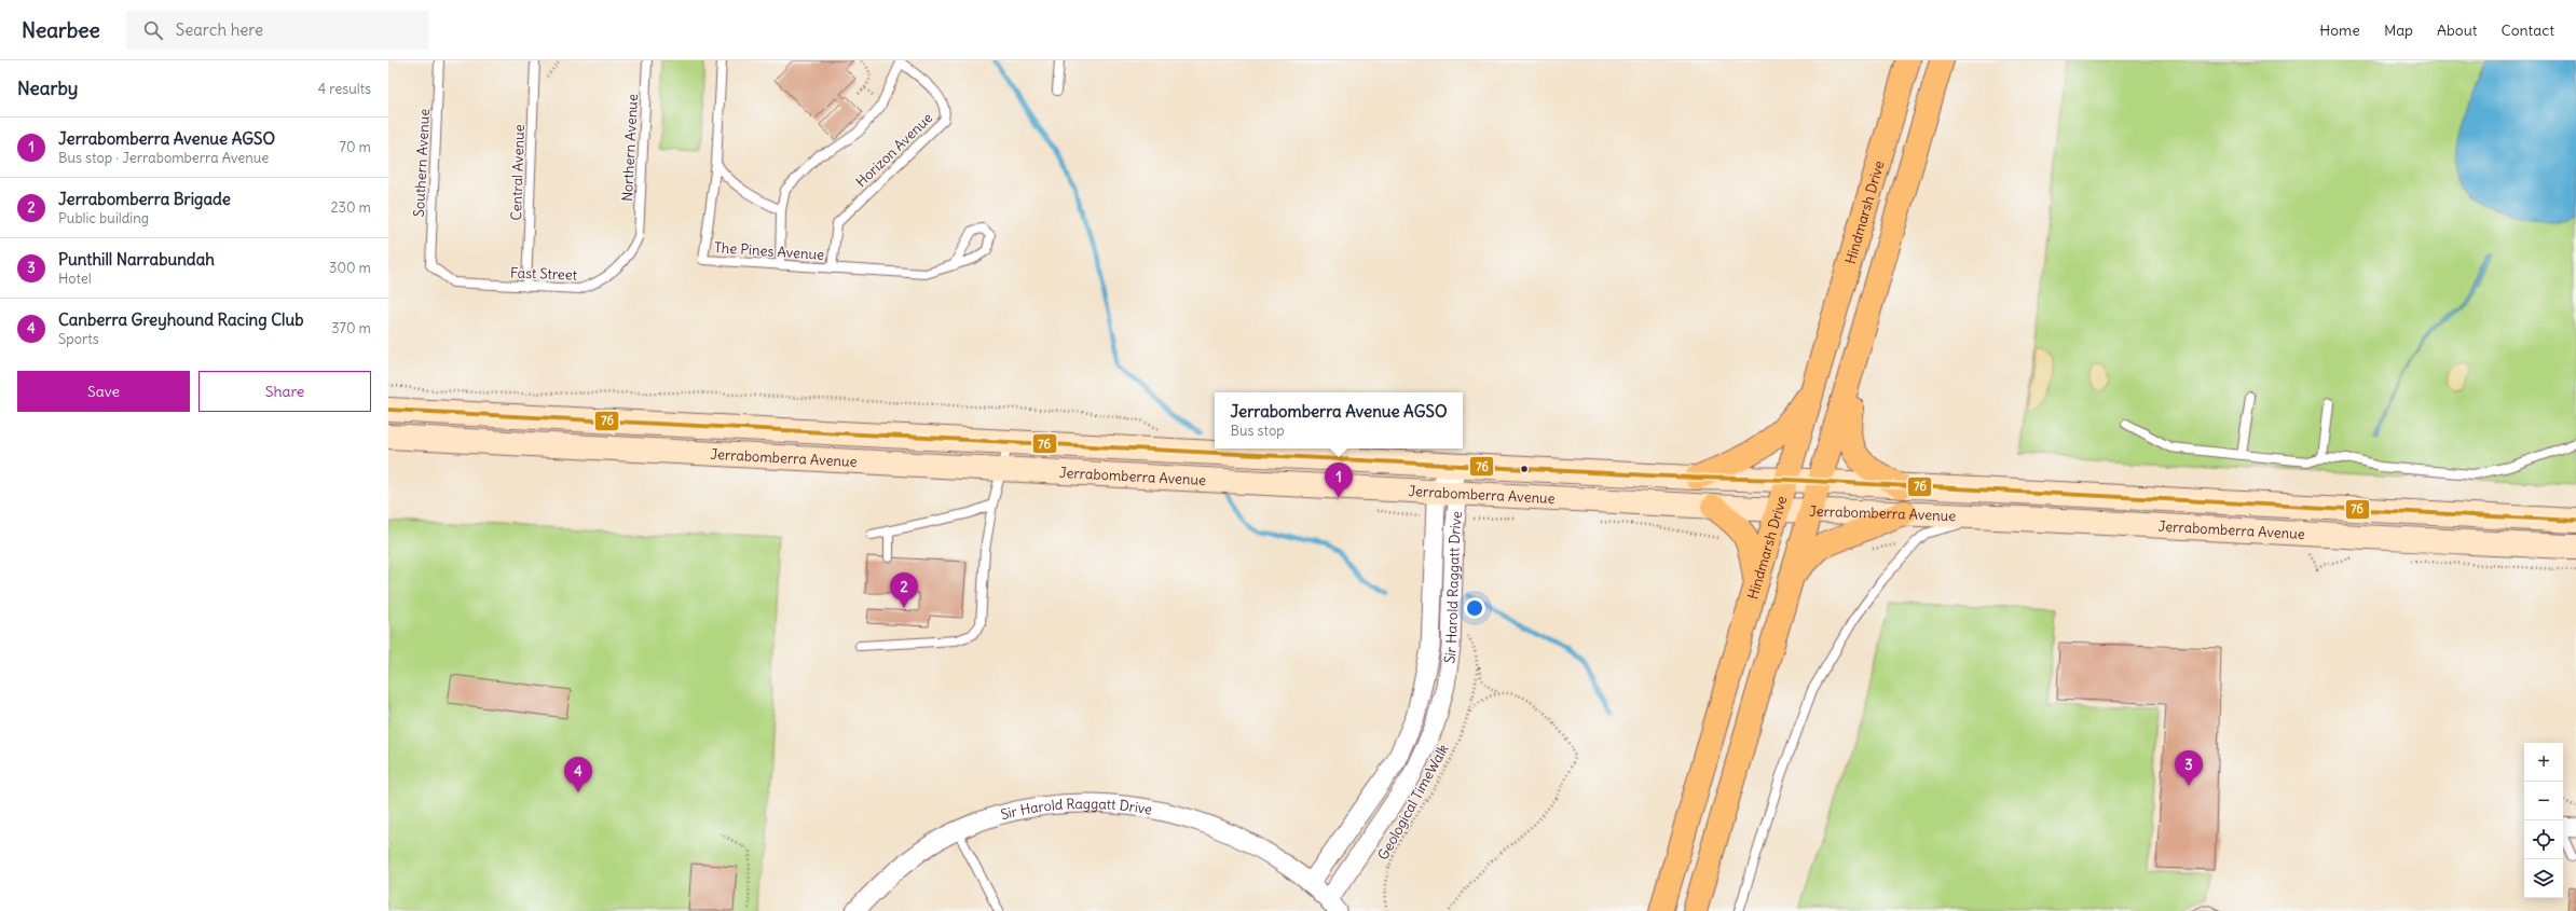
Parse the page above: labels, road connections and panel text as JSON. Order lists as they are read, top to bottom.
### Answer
{
  "streets": {
    "main road": ["Hindmarsh Drive"],
    "street": ["Jerrabomberra Avenue", "Sir Harold Raggatt Drive"],
    "lane": [
      "Northern Avenue",
      "Horizon Avenue",
      "Southern Avenue",
      "Central Avenue",
      "The Pines Avenue",
      "Fast Street"
    ],
    "path": ["Geological TimeWalk"]
  },
  "crossings": [
    ["Northern Avenue", "Fast Street"],
    ["Horizon Avenue", "The Pines Avenue"],
    ["Southern Avenue", "Fast Street"],
    ["Central Avenue", "Fast Street"],
    ["Hindmarsh Drive", "Jerrabomberra Avenue"],
    ["Jerrabomberra Avenue", "Sir Harold Raggatt Drive"]
  ],
  "lines": ["transit line 76"],
  "page": {
    "header": "Nearbee",
    "search": "Search here",
    "nav": [
      "Home",
      "Map",
      "About",
      "Contact"
    ],
    "heading": ["Nearby", "4 results"],
    "list": [
      {
        "mark": "1",
        "name": "Jerrabomberra Avenue AGSO",
        "note": "Bus stop · Jerrabomberra Avenue",
        "value": "70 m"
      },
      {
        "mark": "2",
        "name": "Jerrabomberra Brigade",
        "note": "Public building",
        "value": "230 m"
      },
      {
        "mark": "3",
        "name": "Punthill Narrabundah",
        "note": "Hotel",
        "value": "300 m"
      },
      {
        "mark": "4",
        "name": "Canberra Greyhound Racing Club",
        "note": "Sports",
        "value": "370 m"
      }
    ],
    "buttons": ["Save", "Share"],
    "popup": ["Jerrabomberra Avenue AGSO", "Bus stop"],
    "pins": [
      "1",
      "2",
      "3",
      "4"
    ],
    "map_buttons": ["+", "−"]
  }
}
